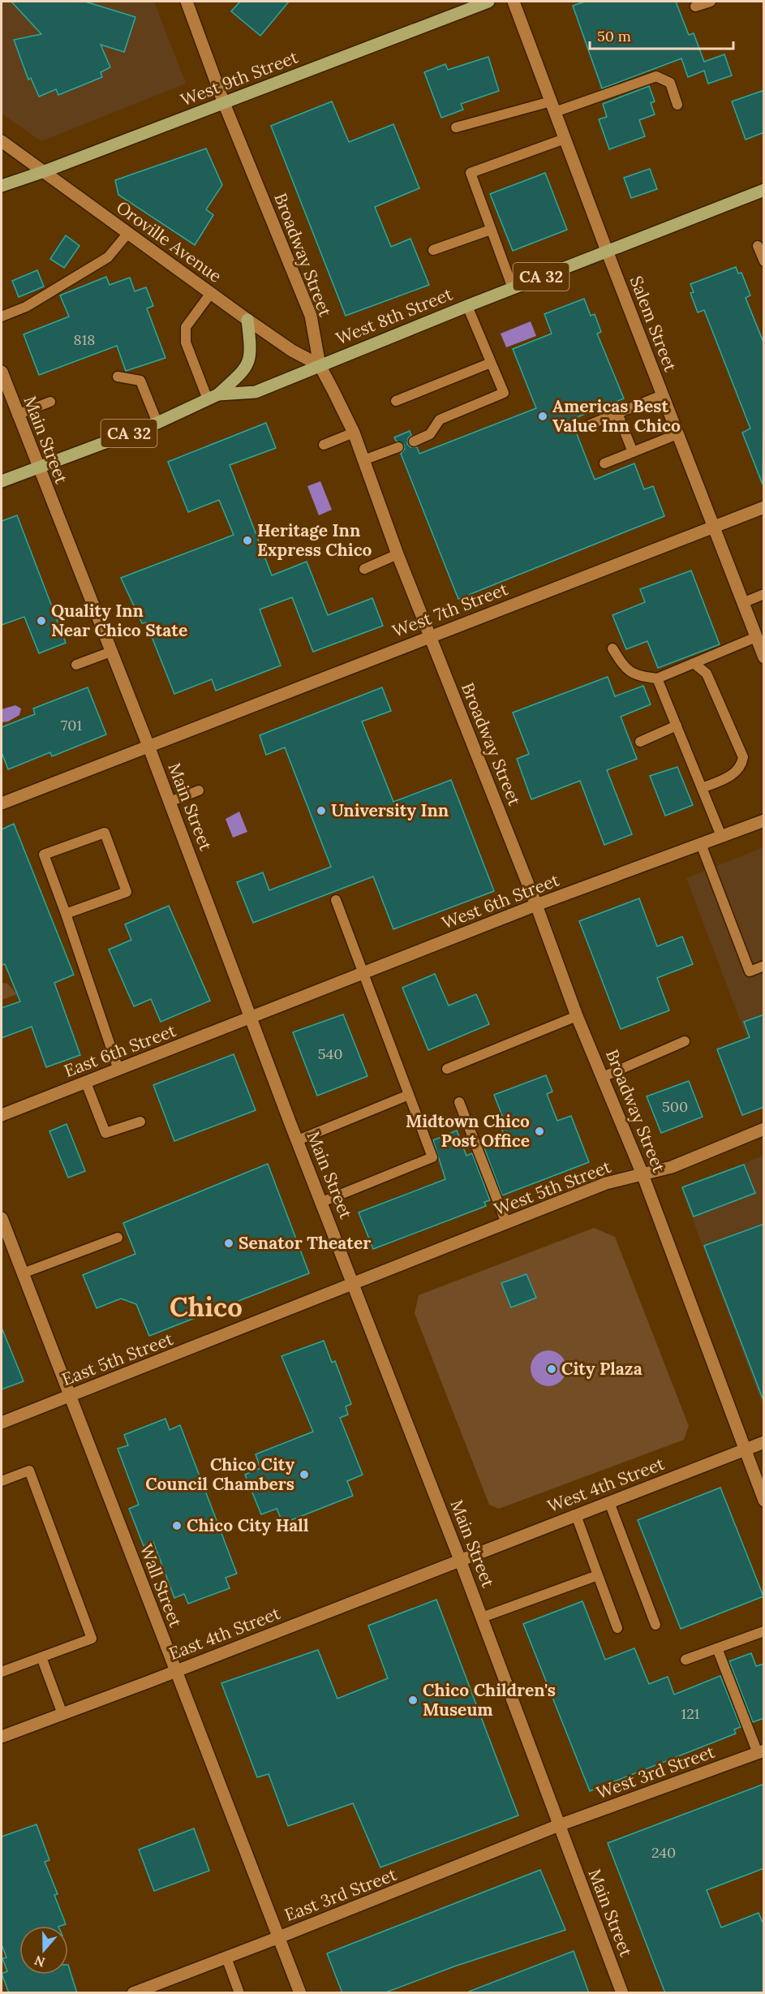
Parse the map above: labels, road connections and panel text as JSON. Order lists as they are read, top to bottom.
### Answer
{
  "streets": {
    "main road": ["West 9th Street", "CA 32", "West 8th Street"],
    "street": [
      "Oroville Avenue",
      "Broadway Street",
      "Salem Street",
      "Main Street",
      "West 7th Street",
      "West 6th Street",
      "East 6th Street",
      "West 5th Street",
      "East 5th Street",
      "West 4th Street",
      "Wall Street",
      "East 4th Street",
      "West 3rd Street",
      "East 3rd Street"
    ]
  },
  "crossings": [
    ["West 9th Street", "Oroville Avenue"],
    ["West 9th Street", "Broadway Street"],
    ["Oroville Avenue", "Broadway Street"],
    ["Oroville Avenue", "West 8th Street"],
    ["Broadway Street", "West 8th Street"],
    ["Broadway Street", "West 7th Street"],
    ["Broadway Street", "West 6th Street"],
    ["Broadway Street", "West 5th Street"],
    ["Broadway Street", "West 4th Street"],
    ["CA 32", "West 8th Street"],
    ["CA 32", "Main Street"],
    ["West 8th Street", "Salem Street"],
    ["West 8th Street", "Main Street"],
    ["Salem Street", "West 7th Street"],
    ["Main Street", "West 7th Street"],
    ["Main Street", "West 6th Street"],
    ["Main Street", "East 6th Street"],
    ["Main Street", "West 5th Street"],
    ["Main Street", "East 5th Street"],
    ["Main Street", "West 4th Street"],
    ["Main Street", "East 4th Street"],
    ["Main Street", "West 3rd Street"],
    ["Main Street", "East 3rd Street"],
    ["West 6th Street", "East 6th Street"],
    ["West 5th Street", "East 5th Street"],
    ["East 5th Street", "Wall Street"],
    ["West 4th Street", "East 4th Street"],
    ["Wall Street", "East 4th Street"],
    ["Wall Street", "East 3rd Street"],
    ["West 3rd Street", "East 3rd Street"]
  ],
  "districts": ["Chico"],
  "places": [
    "Americas Best Value Inn Chico",
    "Heritage Inn Express Chico",
    "Quality Inn Near Chico State",
    "University Inn",
    "Midtown Chico Post Office",
    "Senator Theater",
    "City Plaza",
    "Chico City Council Chambers",
    "Chico City Hall",
    "Chico Children's Museum"
  ],
  "house_numbers": [
    "818",
    "701",
    "540",
    "500",
    "121",
    "240"
  ],
  "scale_bar": "50 m",
  "north": "bottom"
}
